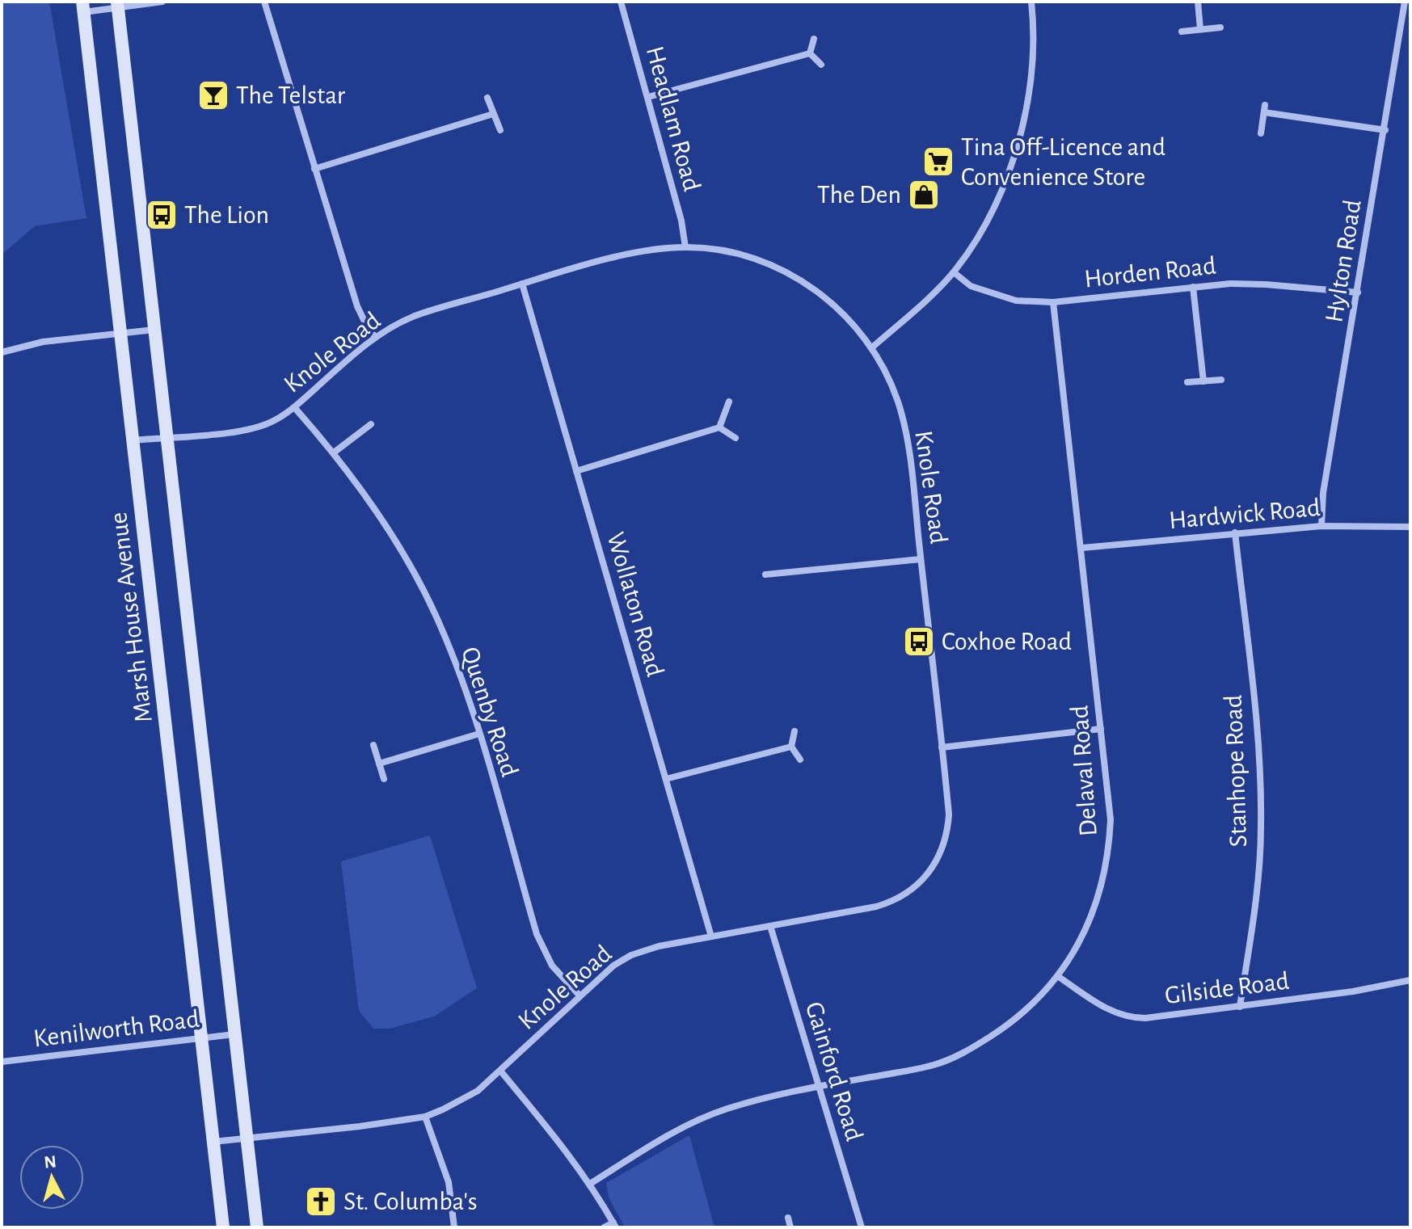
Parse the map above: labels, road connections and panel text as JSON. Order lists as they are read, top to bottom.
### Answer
{
  "streets": {
    "street": [
      "Headlam Road",
      "Hylton Road",
      "Horden Road",
      "Knole Road",
      "Hardwick Road",
      "Wollaton Road",
      "Marsh House Avenue",
      "Quenby Road",
      "Delaval Road",
      "Stanhope Road",
      "Gilside Road",
      "Kenilworth Road",
      "Gainford Road"
    ]
  },
  "crossings": [
    ["Headlam Road", "Knole Road"],
    ["Hylton Road", "Horden Road"],
    ["Hylton Road", "Hardwick Road"],
    ["Horden Road", "Delaval Road"],
    ["Knole Road", "Wollaton Road"],
    ["Knole Road", "Marsh House Avenue"],
    ["Knole Road", "Quenby Road"],
    ["Knole Road", "Gainford Road"],
    ["Hardwick Road", "Delaval Road"],
    ["Hardwick Road", "Stanhope Road"],
    ["Marsh House Avenue", "Kenilworth Road"],
    ["Delaval Road", "Gilside Road"],
    ["Delaval Road", "Gainford Road"],
    ["Stanhope Road", "Gilside Road"]
  ],
  "places": {
    "bar": ["The Telstar"],
    "supermarket": ["Tina Off-Licence and Convenience Store"],
    "shop": ["The Den"],
    "bus stop": ["The Lion", "Coxhoe Road"],
    "church": ["St. Columba's"]
  },
  "north": "top"
}
